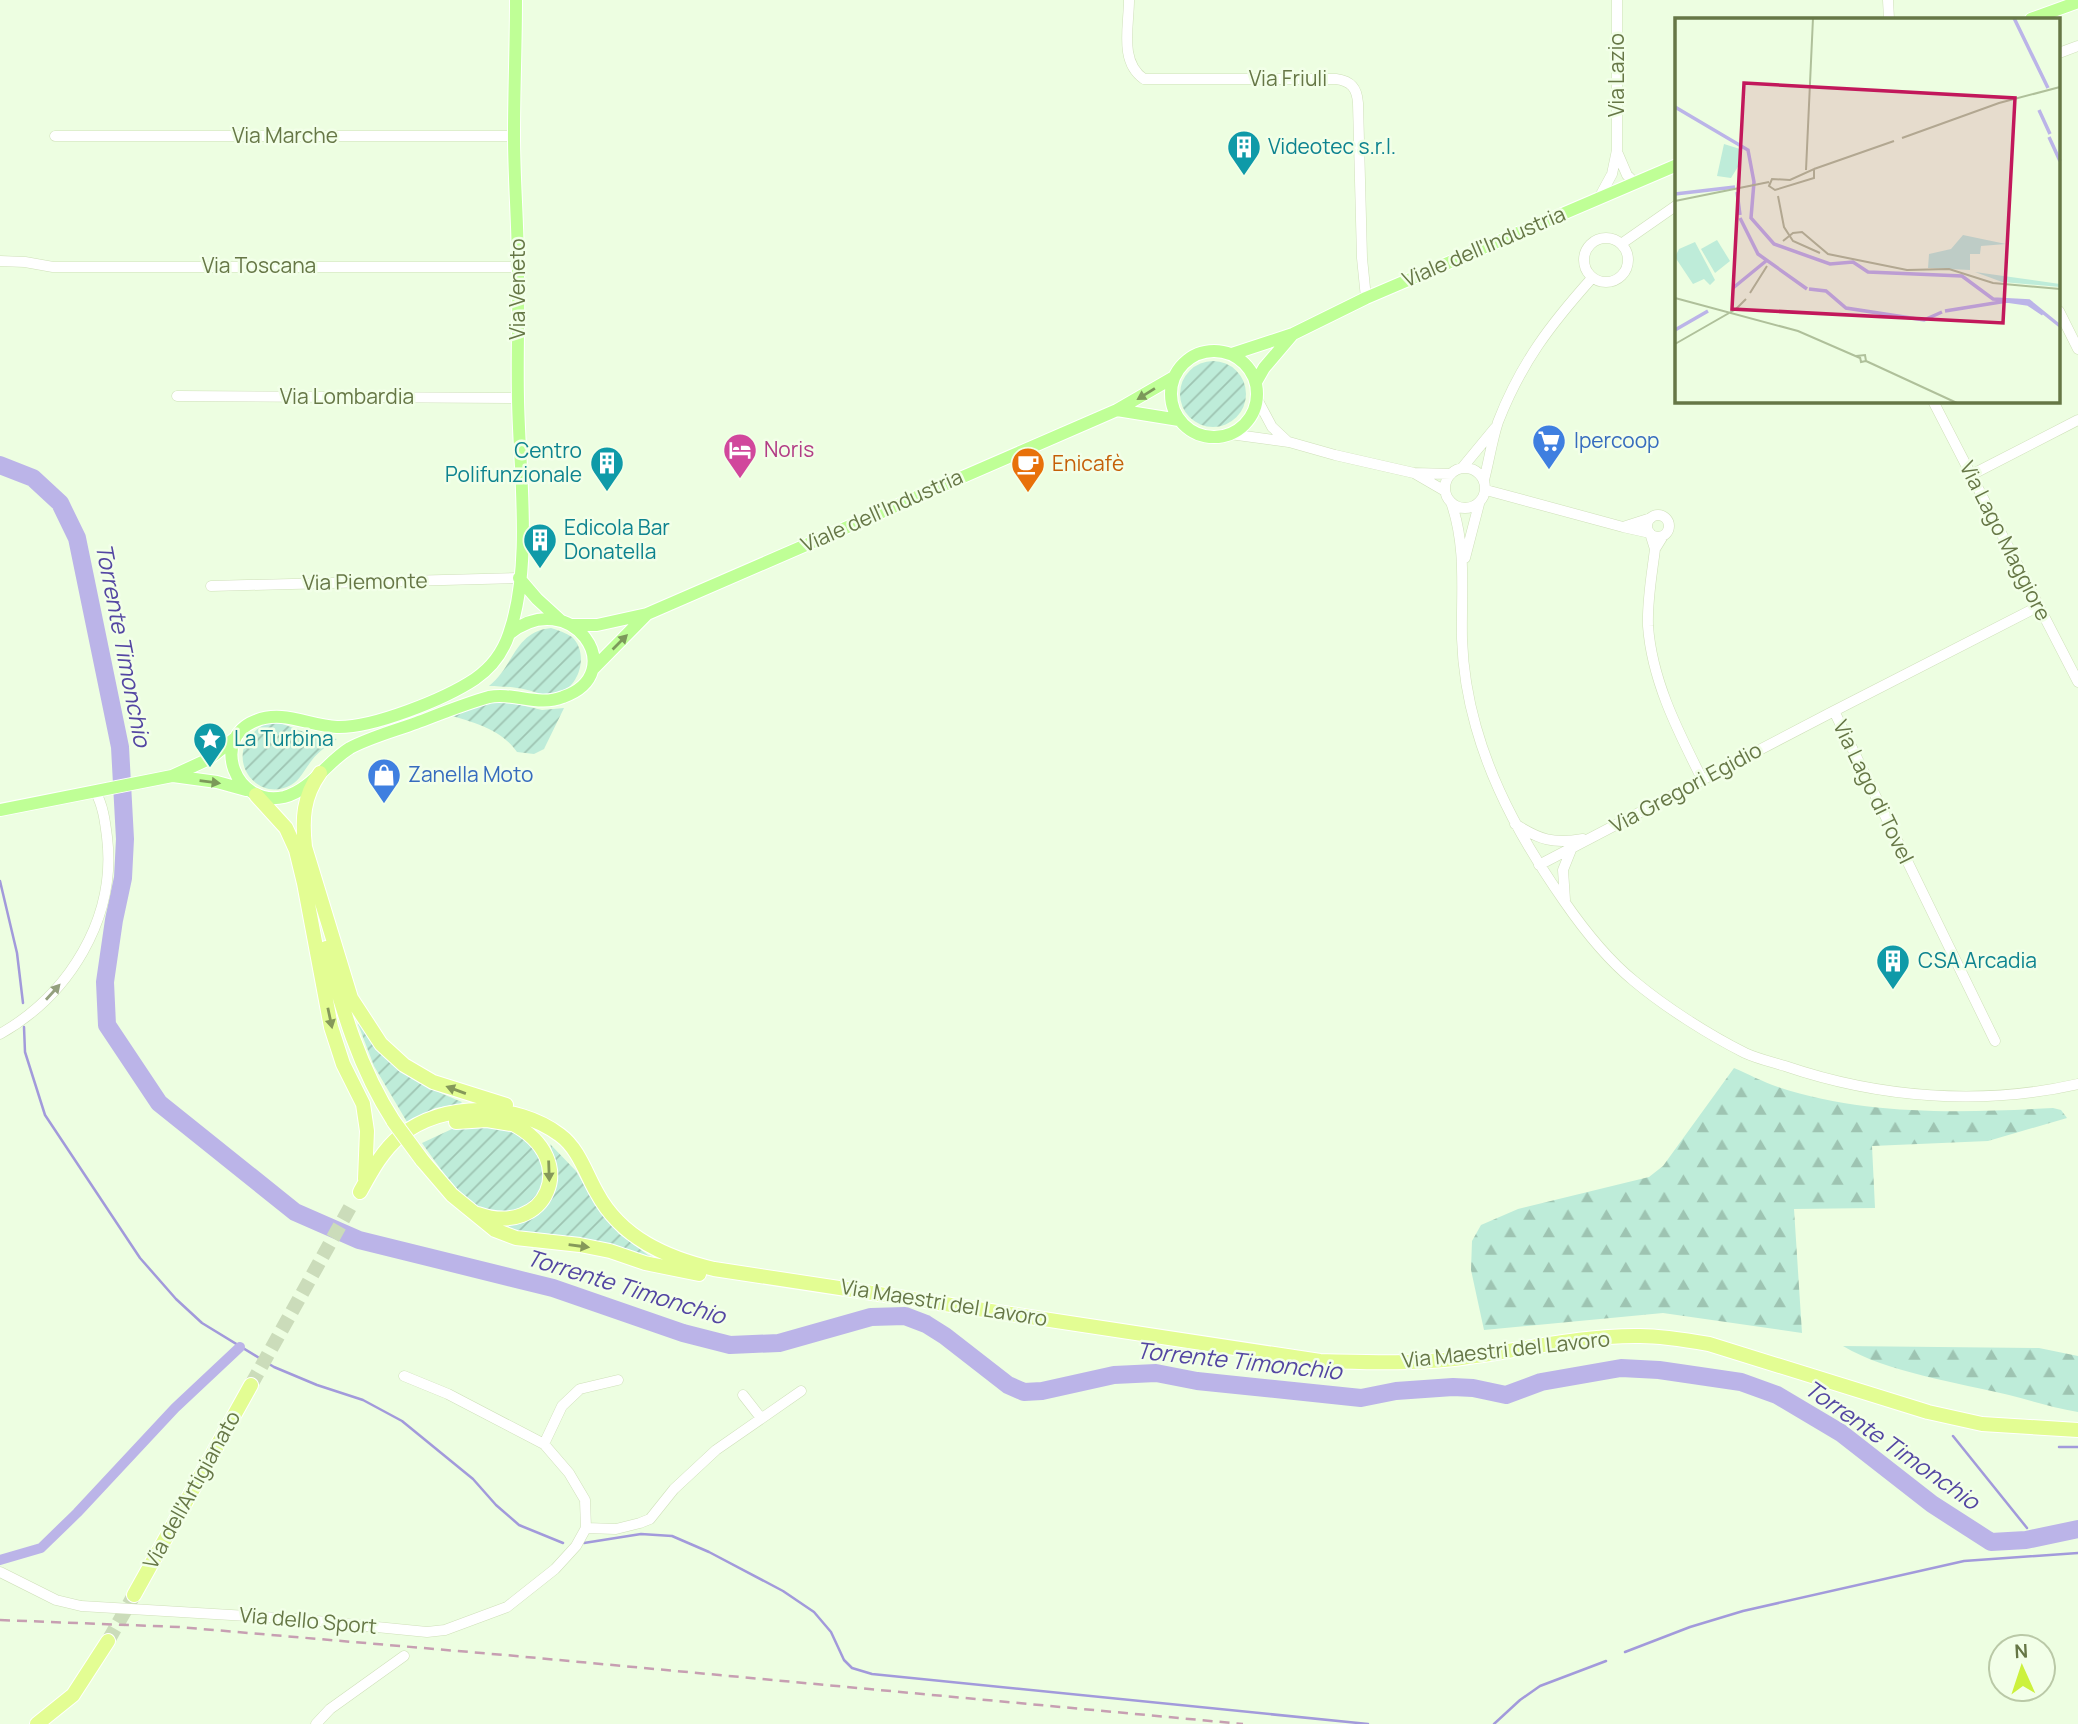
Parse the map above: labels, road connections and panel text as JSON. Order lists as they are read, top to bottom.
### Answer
{
  "streets": {
    "highway": ["Via Maestri del Lavoro", "Via dell'Artigianato"],
    "main road": ["Viale dell'Industria", "Via Veneto"],
    "street": [
      "Via Lazio",
      "Via Friuli",
      "Via Marche",
      "Via Toscana",
      "Via Lombardia",
      "Via Lago Maggiore",
      "Via Piemonte",
      "Via Gregori Egidio",
      "Via Lago di Tovel",
      "Via dello Sport"
    ]
  },
  "crossings": [
    ["Via Friuli", "Viale dell'Industria"],
    ["Via Marche", "Via Veneto"],
    ["Viale dell'Industria", "Via Veneto"],
    ["Via Toscana", "Via Veneto"],
    ["Via Veneto", "Via Lombardia"],
    ["Via Veneto", "Via Piemonte"],
    ["Via Lago Maggiore", "Via Lago di Tovel"],
    ["Via Gregori Egidio", "Via Lago di Tovel"]
  ],
  "water": ["Torrente Timonchio"],
  "places": {
    "building": [
      "Videotec s.r.l.",
      "Centro Polifunzionale",
      "Edicola Bar Donatella",
      "CSA Arcadia"
    ],
    "supermarket": ["Ipercoop"],
    "hotel": ["Noris"],
    "cafe": ["Enicafè"],
    "place": ["La Turbina"],
    "shop": ["Zanella Moto"]
  },
  "north": "top"
}
